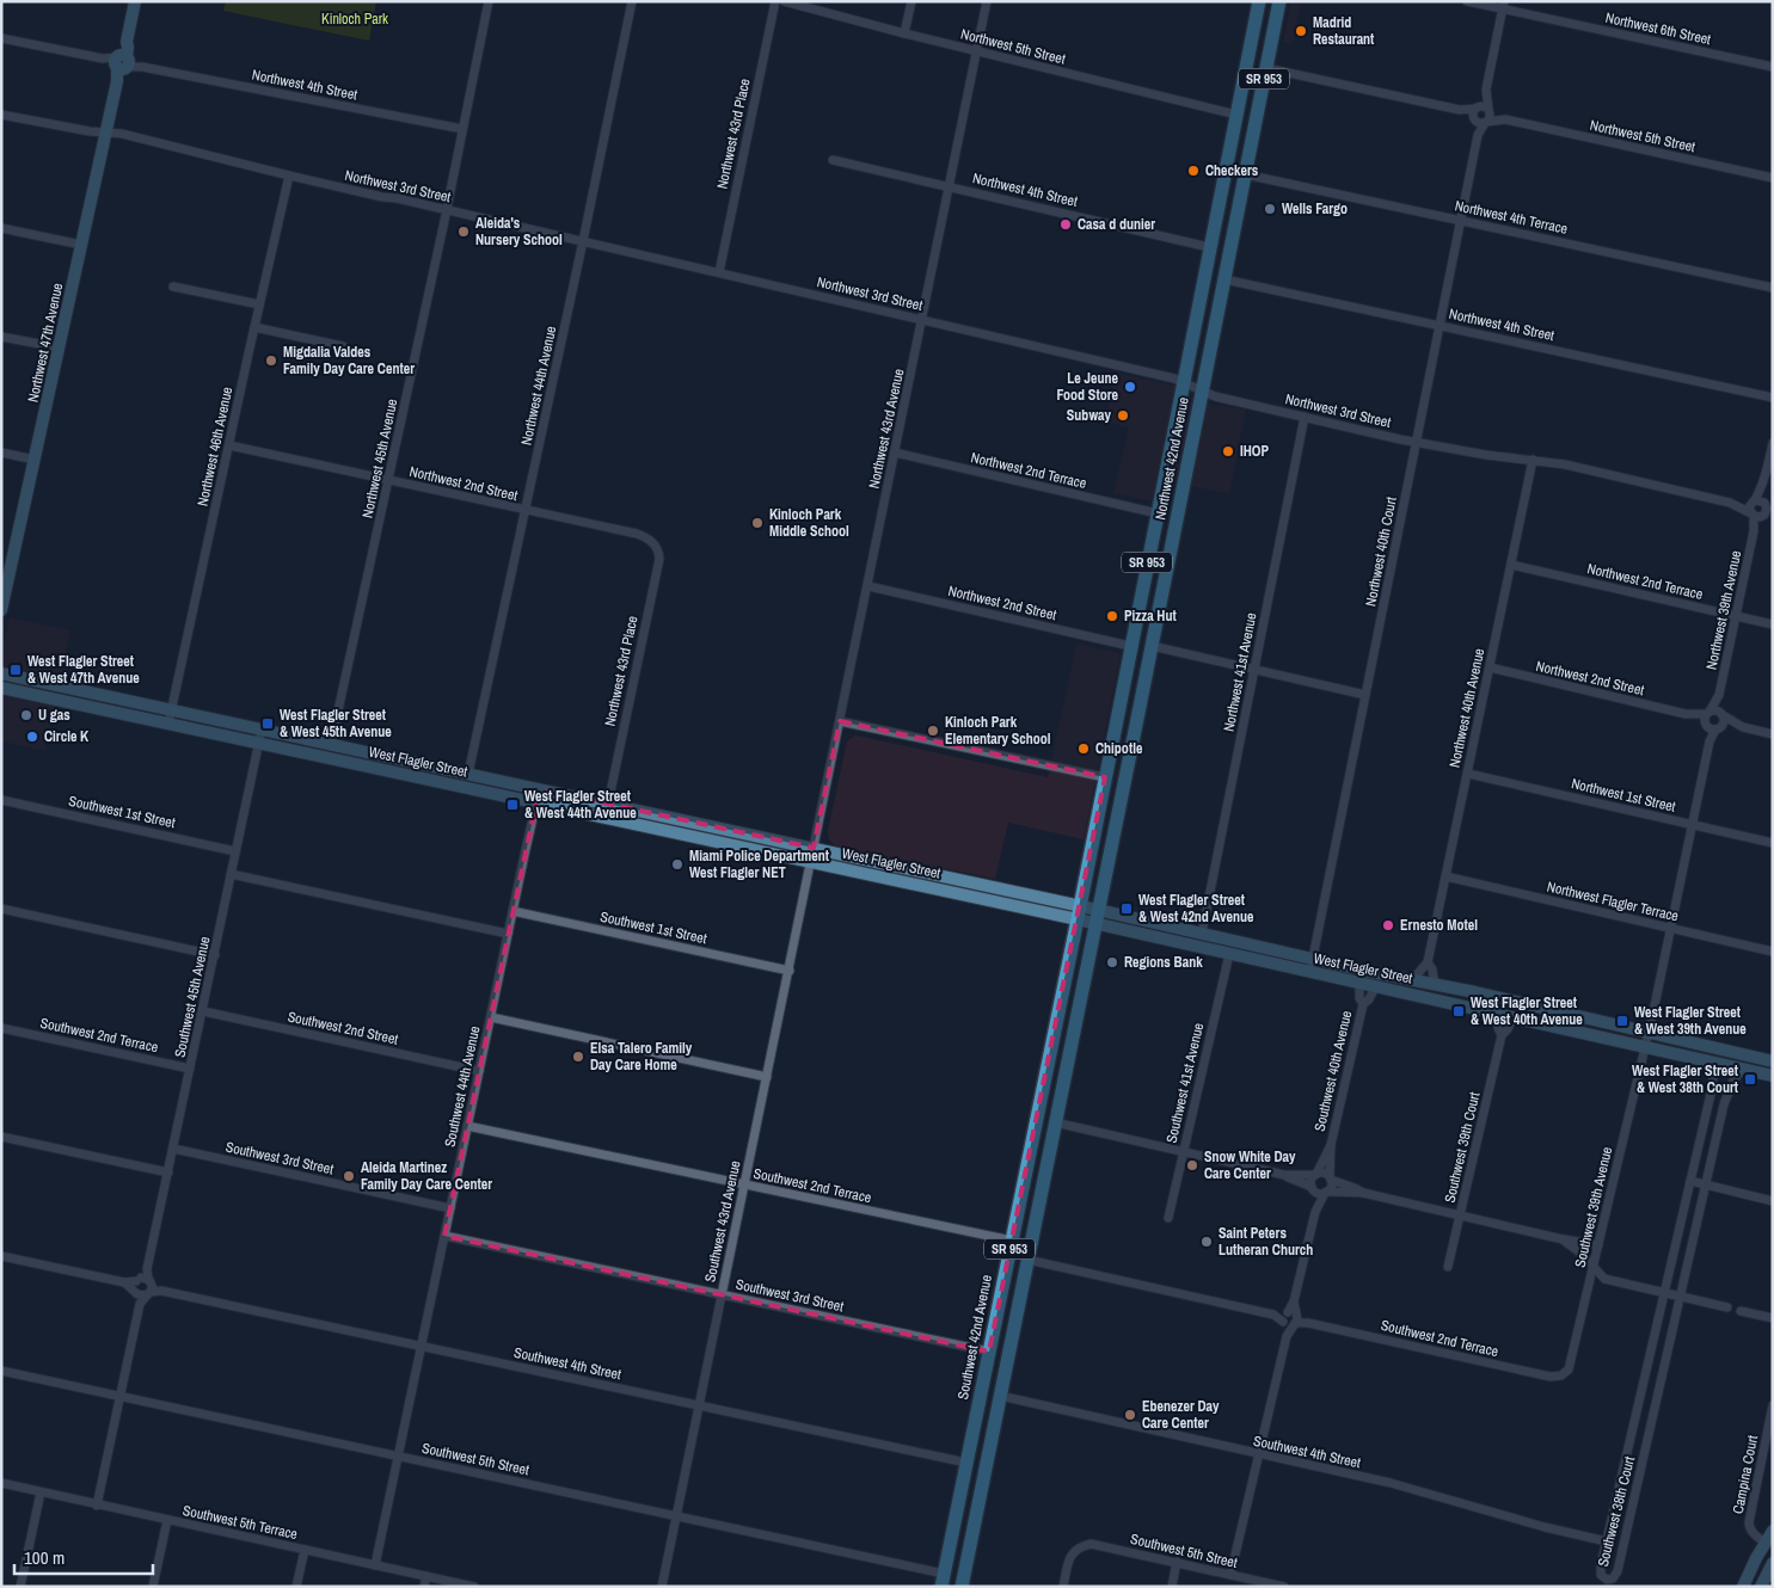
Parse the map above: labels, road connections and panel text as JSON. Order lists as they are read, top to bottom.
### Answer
{
  "streets": {
    "main road": [
      "SR 953",
      "Northwest 47th Avenue",
      "Northwest 42nd Avenue",
      "West Flagler Street",
      "Southwest 42nd Avenue"
    ],
    "street": [
      "Northwest 6th Street",
      "Northwest 5th Street",
      "Northwest 4th Street",
      "Northwest 43rd Place",
      "Northwest 3rd Street",
      "Northwest 4th Terrace",
      "Northwest 44th Avenue",
      "Northwest 43rd Avenue",
      "Northwest 46th Avenue",
      "Northwest 45th Avenue",
      "Northwest 2nd Terrace",
      "Northwest 2nd Street",
      "Northwest 40th Court",
      "Northwest 39th Avenue",
      "Northwest 41st Avenue",
      "Northwest 40th Avenue",
      "Northwest 1st Street",
      "Southwest 1st Street",
      "Northwest Flagler Terrace",
      "Southwest 45th Avenue",
      "Southwest 2nd Street",
      "Southwest 2nd Terrace",
      "Southwest 40th Avenue",
      "Southwest 41st Avenue",
      "Southwest 44th Avenue",
      "Southwest 39th Court",
      "Southwest 3rd Street",
      "Southwest 39th Avenue",
      "Southwest 43rd Avenue",
      "Southwest 4th Street",
      "Southwest 5th Street",
      "Campina Court",
      "Southwest 38th Court",
      "Southwest 5th Terrace"
    ]
  },
  "crossings": [
    ["Northwest 5th Street", "Northwest 43rd Avenue"],
    ["Northwest 5th Street", "Northwest 42nd Avenue"],
    ["Northwest 5th Street", "Northwest 40th Court"],
    ["SR 953", "Northwest 42nd Avenue"],
    ["SR 953", "West Flagler Street"],
    ["SR 953", "Southwest 2nd Terrace"],
    ["SR 953", "Southwest 4th Street"],
    ["Northwest 4th Street", "Northwest 47th Avenue"],
    ["Northwest 4th Street", "Northwest 43rd Avenue"],
    ["Northwest 4th Street", "Northwest 45th Avenue"],
    ["Northwest 4th Street", "Northwest 42nd Avenue"],
    ["Northwest 4th Street", "Northwest 40th Court"],
    ["Northwest 43rd Place", "Northwest 3rd Street"],
    ["Northwest 43rd Place", "Northwest 2nd Street"],
    ["Northwest 43rd Place", "West Flagler Street"],
    ["Northwest 3rd Street", "Northwest 47th Avenue"],
    ["Northwest 3rd Street", "Northwest 44th Avenue"],
    ["Northwest 3rd Street", "Northwest 43rd Avenue"],
    ["Northwest 3rd Street", "Northwest 46th Avenue"],
    ["Northwest 3rd Street", "Northwest 45th Avenue"],
    ["Northwest 3rd Street", "Northwest 42nd Avenue"],
    ["Northwest 3rd Street", "Northwest 40th Court"],
    ["Northwest 3rd Street", "Northwest 39th Avenue"],
    ["Northwest 3rd Street", "Northwest 41st Avenue"],
    ["Northwest 3rd Street", "Northwest 40th Avenue"],
    ["Northwest 4th Terrace", "Northwest 42nd Avenue"],
    ["Northwest 4th Terrace", "Northwest 40th Court"],
    ["Northwest 44th Avenue", "Northwest 2nd Street"],
    ["Northwest 44th Avenue", "West Flagler Street"],
    ["Northwest 43rd Avenue", "Northwest 2nd Terrace"],
    ["Northwest 43rd Avenue", "Northwest 2nd Street"],
    ["Northwest 43rd Avenue", "West Flagler Street"],
    ["Northwest 43rd Avenue", "Southwest 43rd Avenue"],
    ["Northwest 46th Avenue", "Northwest 2nd Street"],
    ["Northwest 46th Avenue", "West Flagler Street"],
    ["Northwest 45th Avenue", "Northwest 2nd Street"],
    ["Northwest 45th Avenue", "West Flagler Street"],
    ["Northwest 42nd Avenue", "Northwest 2nd Terrace"],
    ["Northwest 42nd Avenue", "Northwest 2nd Street"],
    ["Northwest 42nd Avenue", "West Flagler Street"],
    ["Northwest 42nd Avenue", "Southwest 42nd Avenue"],
    ["Northwest 2nd Terrace", "Northwest 39th Avenue"],
    ["Northwest 2nd Terrace", "Northwest 40th Avenue"],
    ["Northwest 2nd Street", "Northwest 39th Avenue"],
    ["Northwest 2nd Street", "Northwest 40th Avenue"],
    ["Northwest 40th Court", "West Flagler Street"],
    ["Northwest 41st Avenue", "West Flagler Street"],
    ["Northwest 40th Avenue", "West Flagler Street"],
    ["Northwest 40th Avenue", "Northwest 1st Street"],
    ["Northwest 40th Avenue", "Northwest Flagler Terrace"],
    ["West Flagler Street", "Southwest 45th Avenue"],
    ["West Flagler Street", "Southwest 40th Avenue"],
    ["West Flagler Street", "Southwest 41st Avenue"],
    ["West Flagler Street", "Southwest 44th Avenue"],
    ["West Flagler Street", "Southwest 39th Court"],
    ["West Flagler Street", "Southwest 39th Avenue"],
    ["West Flagler Street", "Southwest 43rd Avenue"],
    ["West Flagler Street", "Southwest 42nd Avenue"],
    ["West Flagler Street", "Southwest 38th Court"],
    ["Southwest 1st Street", "Southwest 45th Avenue"],
    ["Southwest 1st Street", "Southwest 44th Avenue"],
    ["Southwest 1st Street", "Southwest 43rd Avenue"],
    ["Southwest 45th Avenue", "Southwest 2nd Street"],
    ["Southwest 45th Avenue", "Southwest 2nd Terrace"],
    ["Southwest 45th Avenue", "Southwest 3rd Street"],
    ["Southwest 45th Avenue", "Southwest 4th Street"],
    ["Southwest 45th Avenue", "Southwest 5th Street"],
    ["Southwest 45th Avenue", "Southwest 5th Terrace"],
    ["Southwest 2nd Street", "Southwest 44th Avenue"],
    ["Southwest 2nd Terrace", "Southwest 40th Avenue"],
    ["Southwest 2nd Terrace", "Southwest 44th Avenue"],
    ["Southwest 2nd Terrace", "Southwest 39th Avenue"],
    ["Southwest 2nd Terrace", "Southwest 43rd Avenue"],
    ["Southwest 2nd Terrace", "Southwest 42nd Avenue"],
    ["Southwest 40th Avenue", "Southwest 4th Street"],
    ["Southwest 40th Avenue", "Southwest 5th Street"],
    ["Southwest 44th Avenue", "Southwest 3rd Street"],
    ["Southwest 44th Avenue", "Southwest 4th Street"],
    ["Southwest 44th Avenue", "Southwest 5th Street"],
    ["Southwest 44th Avenue", "Southwest 5th Terrace"],
    ["Southwest 3rd Street", "Southwest 43rd Avenue"],
    ["Southwest 3rd Street", "Southwest 42nd Avenue"],
    ["Southwest 43rd Avenue", "Southwest 4th Street"],
    ["Southwest 43rd Avenue", "Southwest 5th Street"],
    ["Southwest 42nd Avenue", "Southwest 4th Street"],
    ["Southwest 42nd Avenue", "Southwest 5th Street"],
    ["Southwest 4th Street", "Southwest 38th Court"]
  ],
  "parks": ["Kinloch Park"],
  "places": {
    "other": [
      "Madrid Restaurant",
      "Checkers",
      "Wells Fargo",
      "Casa d dunier",
      "Aleida's Nursery School",
      "Migdalia Valdes Family Day Care Center",
      "Le Jeune Food Store",
      "Subway",
      "IHOP",
      "Kinloch Park Middle School",
      "Pizza Hut",
      "U gas",
      "Kinloch Park Elementary School",
      "Circle K",
      "Chipotle",
      "Miami Police Department West Flagler NET",
      "Ernesto Motel",
      "Regions Bank",
      "Elsa Talero Family Day Care Home",
      "Snow White Day Care Center",
      "Aleida Martinez Family Day Care Center",
      "Saint Peters Lutheran Church",
      "Ebenezer Day Care Center"
    ],
    "transit": [
      "West Flagler Street & West 47th Avenue",
      "West Flagler Street & West 45th Avenue",
      "West Flagler Street & West 44th Avenue",
      "West Flagler Street & West 42nd Avenue",
      "West Flagler Street & West 40th Avenue",
      "West Flagler Street & West 39th Avenue",
      "West Flagler Street & West 38th Court"
    ]
  },
  "scale_bar": "100 m"
}
